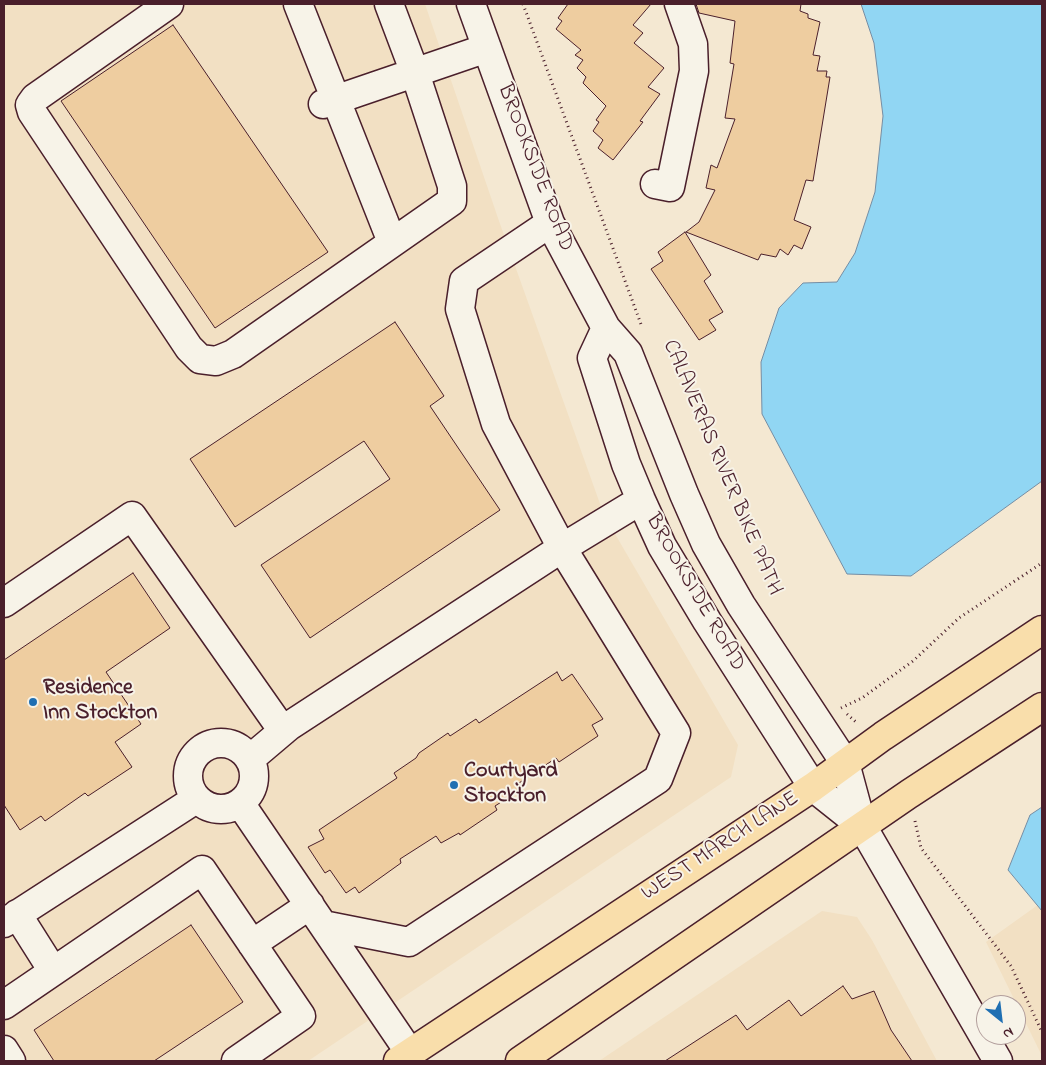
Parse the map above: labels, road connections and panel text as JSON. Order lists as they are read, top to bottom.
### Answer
{
  "streets": {
    "main road": ["WEST MARCH LANE"],
    "street": ["BROOKSIDE ROAD"],
    "path": ["CALAVERAS RIVER BIKE PATH"]
  },
  "crossings": [
    ["BROOKSIDE ROAD", "WEST MARCH LANE"]
  ],
  "places": ["Residence Inn Stockton", "Courtyard Stockton"],
  "north": "bottom right"
}
